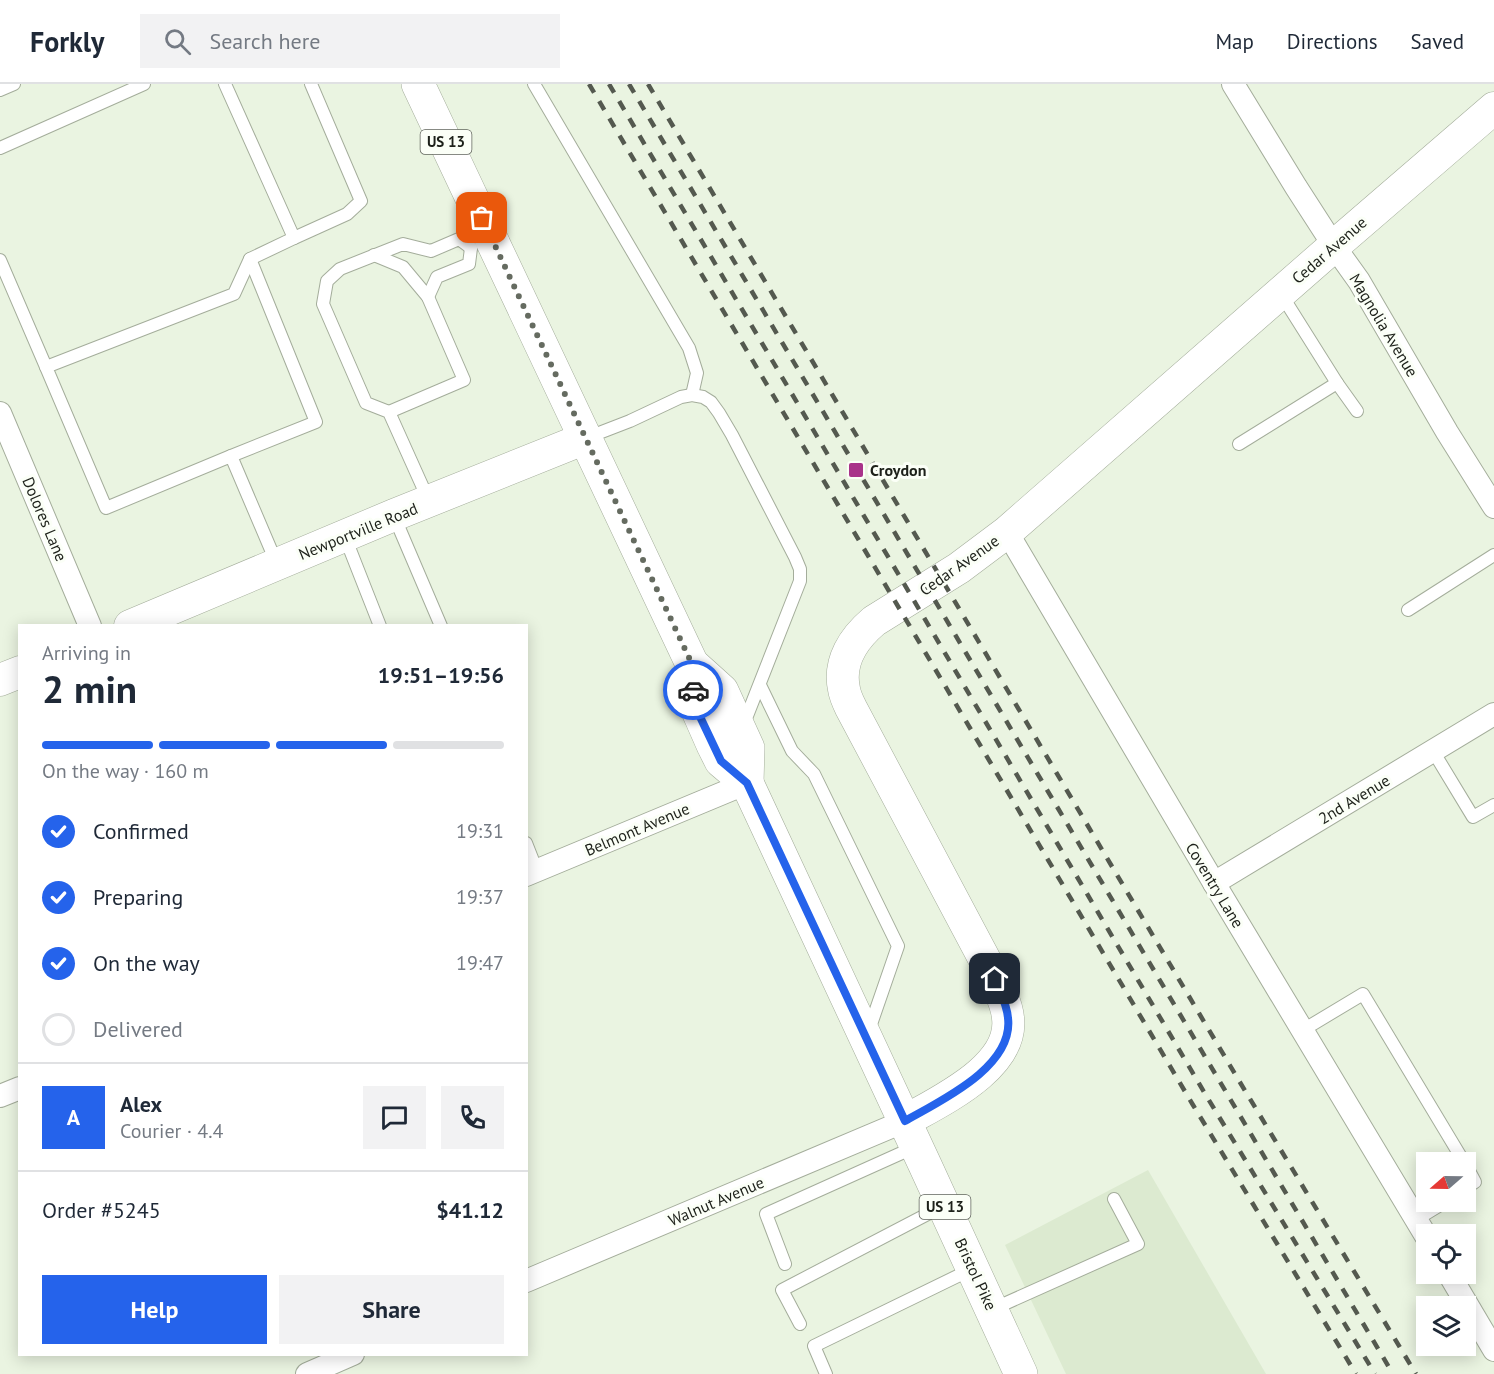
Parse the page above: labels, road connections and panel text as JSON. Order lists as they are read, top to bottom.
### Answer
{
  "streets": {
    "main road": [
      "US 13",
      "Cedar Avenue",
      "Newportville Road",
      "Bristol Pike"
    ],
    "street": [
      "Magnolia Avenue",
      "Dolores Lane",
      "2nd Avenue",
      "Belmont Avenue",
      "Coventry Lane",
      "Walnut Avenue"
    ]
  },
  "crossings": [
    ["Cedar Avenue", "Magnolia Avenue"],
    ["Cedar Avenue", "Coventry Lane"],
    ["Cedar Avenue", "Walnut Avenue"],
    ["Cedar Avenue", "Bristol Pike"],
    ["Newportville Road", "Bristol Pike"],
    ["2nd Avenue", "Coventry Lane"],
    ["Belmont Avenue", "Bristol Pike"],
    ["Walnut Avenue", "Bristol Pike"]
  ],
  "places": {
    "transit": ["Croydon"]
  },
  "north": "left",
  "page": {
    "header": "Forkly",
    "search": "Search here",
    "nav": ["Map", "Directions", "Saved"],
    "heading": ["2 min", "Arriving in", "19:51–19:56"],
    "panel": [
      "Alex",
      "Courier · 4.4",
      "Order #5245",
      "$41.12"
    ],
    "bar": "On the way · 160 m",
    "list": [
      ["Confirmed", "19:31"],
      ["Preparing", "19:37"],
      ["On the way", "19:47"],
      "Delivered"
    ],
    "round": "A",
    "buttons": ["Help", "Share"]
  }
}
